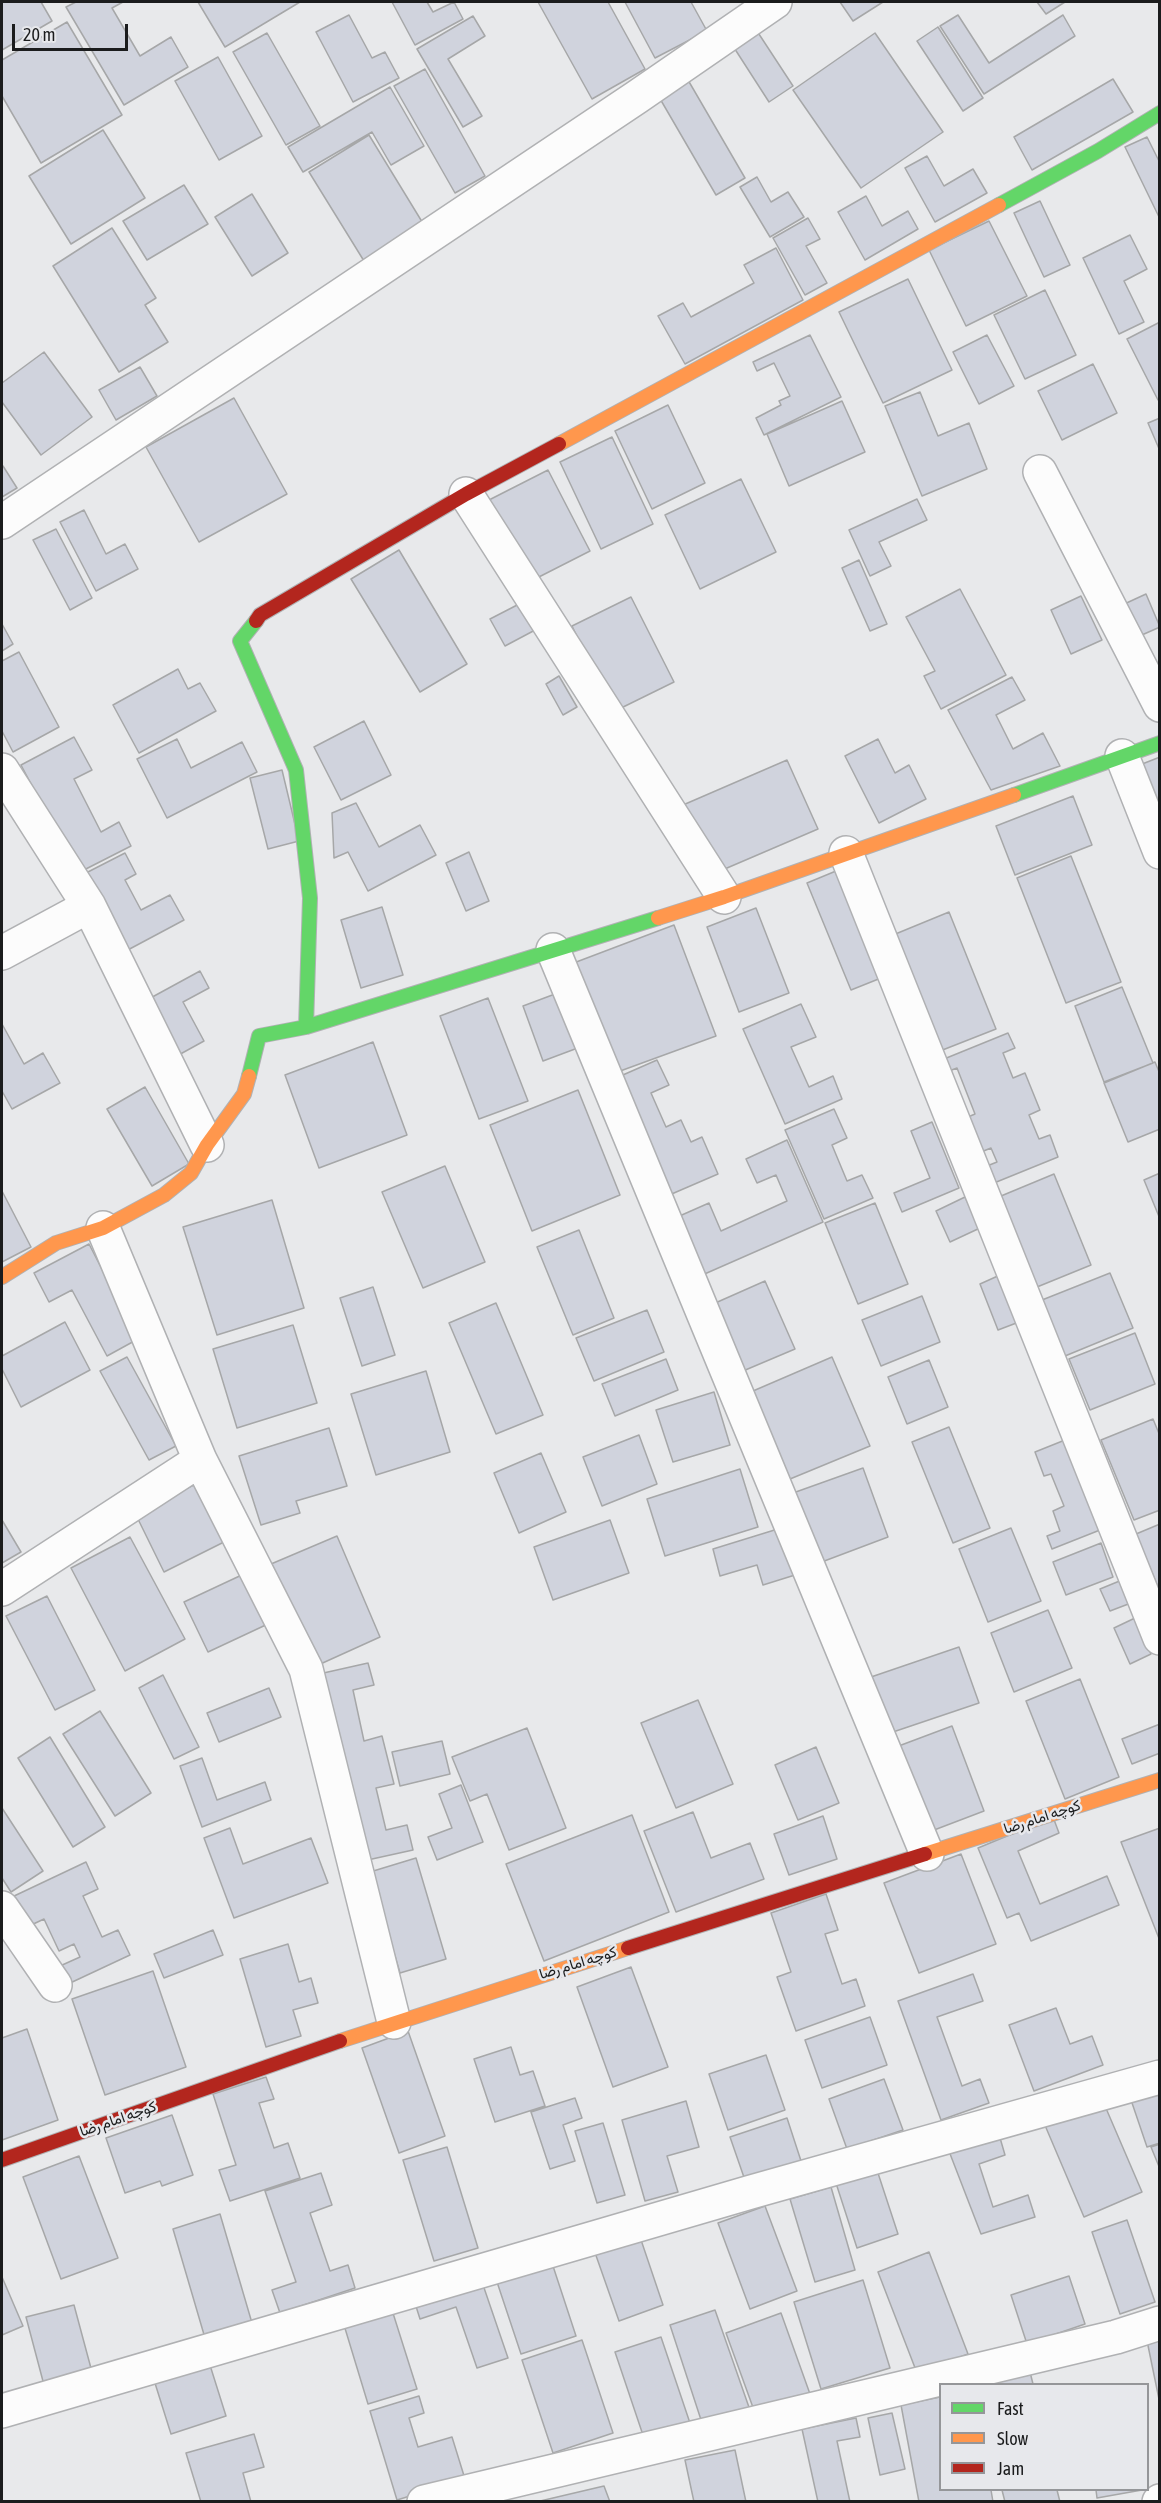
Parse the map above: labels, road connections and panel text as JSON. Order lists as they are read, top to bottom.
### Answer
{
  "streets": {
    "street": ["کوچه امام رضا"]
  },
  "legend": ["Fast", "Slow", "Jam"],
  "scale_bar": "20 m"
}
